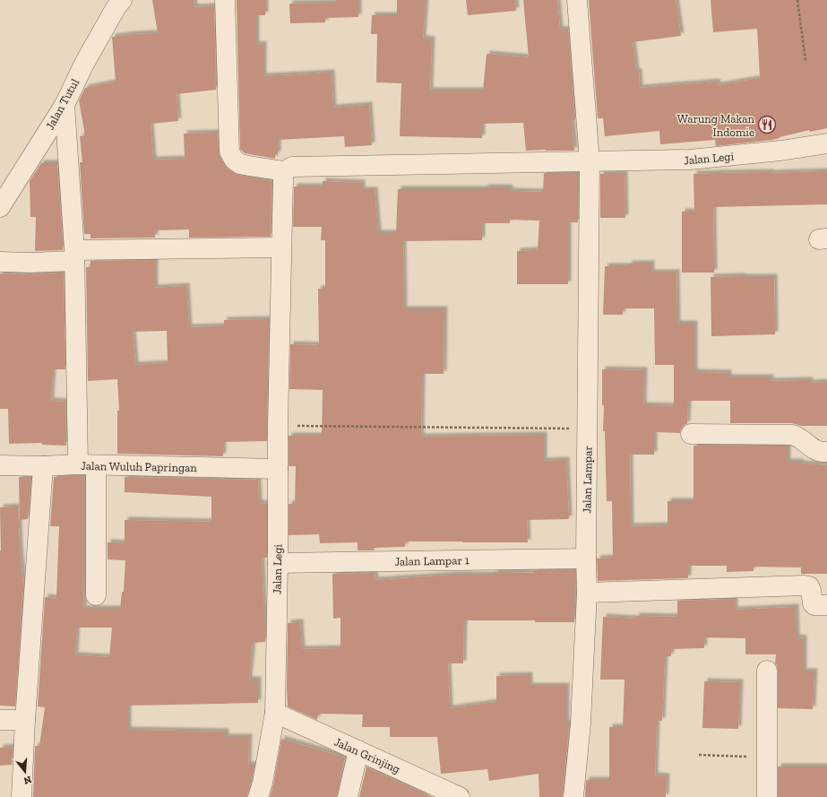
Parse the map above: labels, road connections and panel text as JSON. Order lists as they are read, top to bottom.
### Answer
{
  "streets": {
    "street": [
      "Jalan Tutul",
      "Jalan Legi",
      "Jalan Wuluh Papringan",
      "Jalan Lampar",
      "Jalan Lampar 1",
      "Jalan Grinjing"
    ]
  },
  "crossings": [
    ["Jalan Legi", "Jalan Wuluh Papringan"],
    ["Jalan Legi", "Jalan Lampar"],
    ["Jalan Legi", "Jalan Lampar 1"],
    ["Jalan Legi", "Jalan Grinjing"],
    ["Jalan Lampar", "Jalan Lampar 1"]
  ],
  "places": {
    "restaurant": ["Warung Makan Indomie"]
  },
  "north": "bottom"
}
